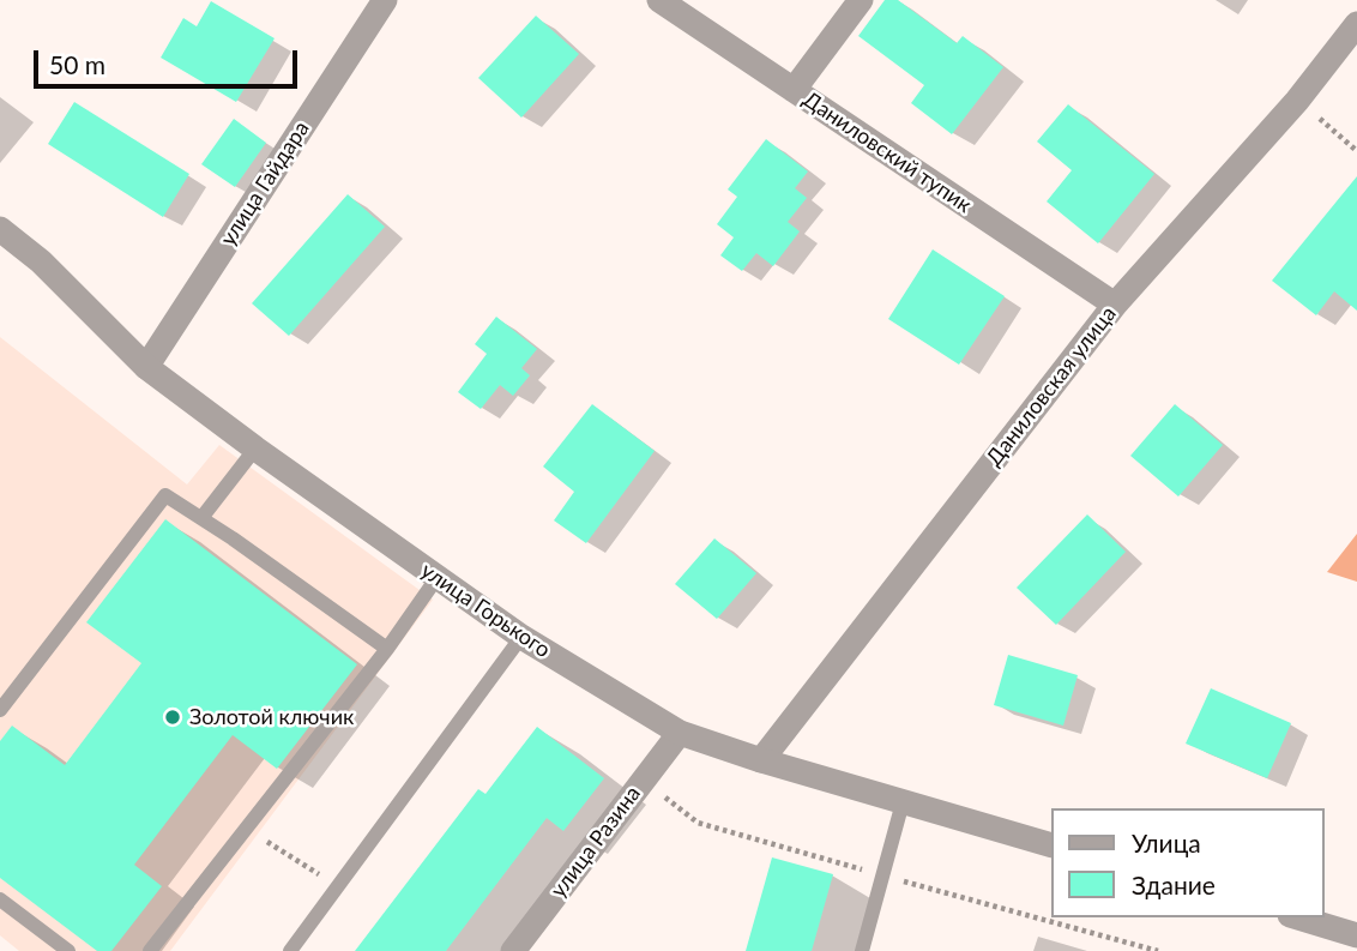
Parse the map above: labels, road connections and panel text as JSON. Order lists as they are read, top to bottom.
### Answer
{
  "streets": {
    "street": [
      "Даниловский тупик",
      "улица Гайдара",
      "Даниловская улица",
      "улица Горького",
      "улица Разина"
    ]
  },
  "crossings": [
    ["Даниловский тупик", "Даниловская улица"],
    ["улица Гайдара", "улица Горького"],
    ["Даниловская улица", "улица Горького"],
    ["улица Горького", "улица Разина"]
  ],
  "places": ["Золотой ключик"],
  "legend": ["Улица", "Здание"],
  "scale_bar": "50 m"
}
